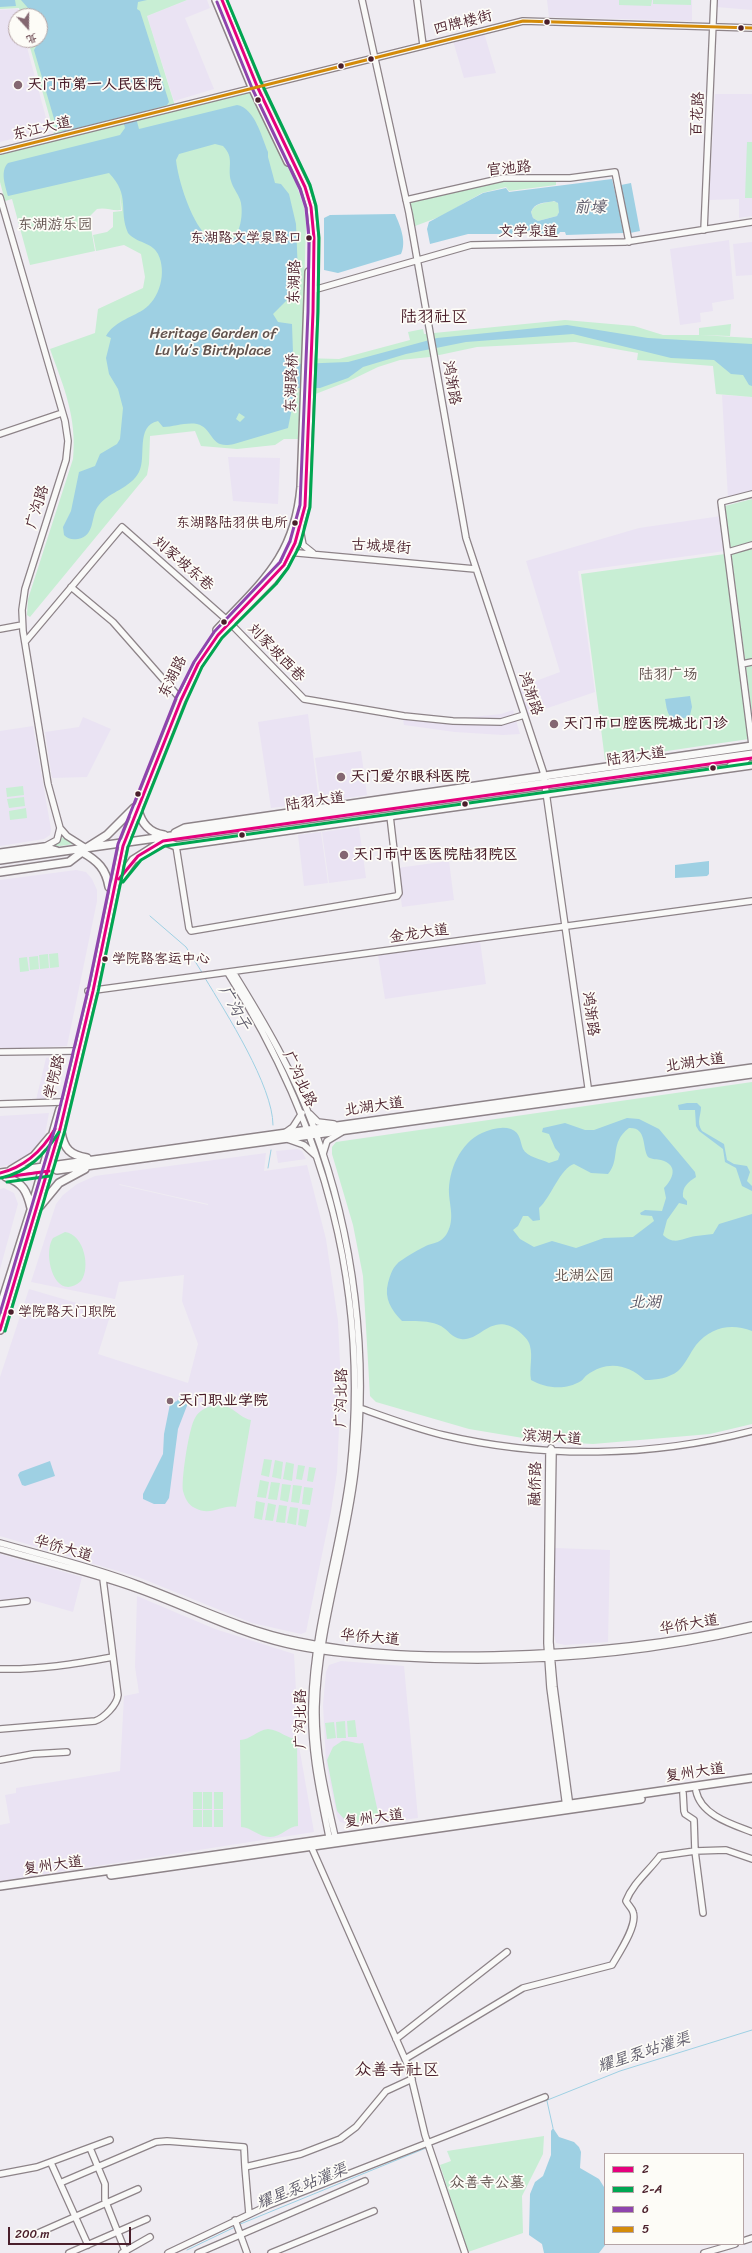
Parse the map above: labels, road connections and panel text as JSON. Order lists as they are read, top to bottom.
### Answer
{
  "streets": {
    "main road": [
      "东湖路",
      "东湖路桥",
      "陆羽大道",
      "北湖大道",
      "学院路",
      "复州大道"
    ],
    "street": [
      "四牌楼街",
      "百花路",
      "东江大道",
      "官池路",
      "文学泉道",
      "鸿渐路",
      "广沟路",
      "古城堤街",
      "刘家坡东巷",
      "刘家坡西巷",
      "金龙大道",
      "广沟北路",
      "滨湖大道",
      "融侨路",
      "华侨大道"
    ]
  },
  "crossings": [
    ["四牌楼街", "百花路"],
    ["四牌楼街", "东江大道"],
    ["四牌楼街", "东湖路"],
    ["百花路", "文学泉道"],
    ["东江大道", "东湖路"],
    ["官池路", "文学泉道"],
    ["文学泉道", "东湖路"],
    ["文学泉道", "鸿渐路"],
    ["东湖路", "东湖路桥"],
    ["东湖路", "古城堤街"],
    ["东湖路", "刘家坡东巷"],
    ["东湖路", "刘家坡西巷"],
    ["东湖路", "陆羽大道"],
    ["东湖路", "学院路"],
    ["鸿渐路", "古城堤街"],
    ["鸿渐路", "刘家坡西巷"],
    ["鸿渐路", "陆羽大道"],
    ["鸿渐路", "金龙大道"],
    ["鸿渐路", "北湖大道"],
    ["刘家坡东巷", "刘家坡西巷"],
    ["陆羽大道", "学院路"],
    ["金龙大道", "学院路"],
    ["金龙大道", "广沟北路"],
    ["北湖大道", "学院路"],
    ["北湖大道", "广沟北路"],
    ["广沟北路", "滨湖大道"],
    ["广沟北路", "华侨大道"],
    ["广沟北路", "复州大道"],
    ["滨湖大道", "融侨路"],
    ["融侨路", "华侨大道"],
    ["融侨路", "复州大道"]
  ],
  "districts": ["陆羽社区", "众善寺社区"],
  "water": [
    "前壕",
    "广沟子",
    "北湖",
    "耀星泵站灌渠"
  ],
  "parks": [
    "东湖游乐园",
    "Heritage Garden of Lu Yu’s Birthplace",
    "陆羽广场",
    "北湖公园",
    "众善寺公墓"
  ],
  "places": [
    "天门市第一人民医院",
    "东湖路文学泉路口",
    "东湖路陆羽供电所",
    "天门市口腔医院城北门诊",
    "天门爱尔眼科医院",
    "天门市中医医院陆羽院区",
    "学院路客运中心",
    "学院路天门职院",
    "天门职业学院"
  ],
  "lines": [
    "transit line 2",
    "transit line 2-A",
    "transit line 6",
    "transit line 5"
  ],
  "legend": [
    "2",
    "2-A",
    "6",
    "5"
  ],
  "scale_bar": "200 m",
  "north": "bottom"
}
